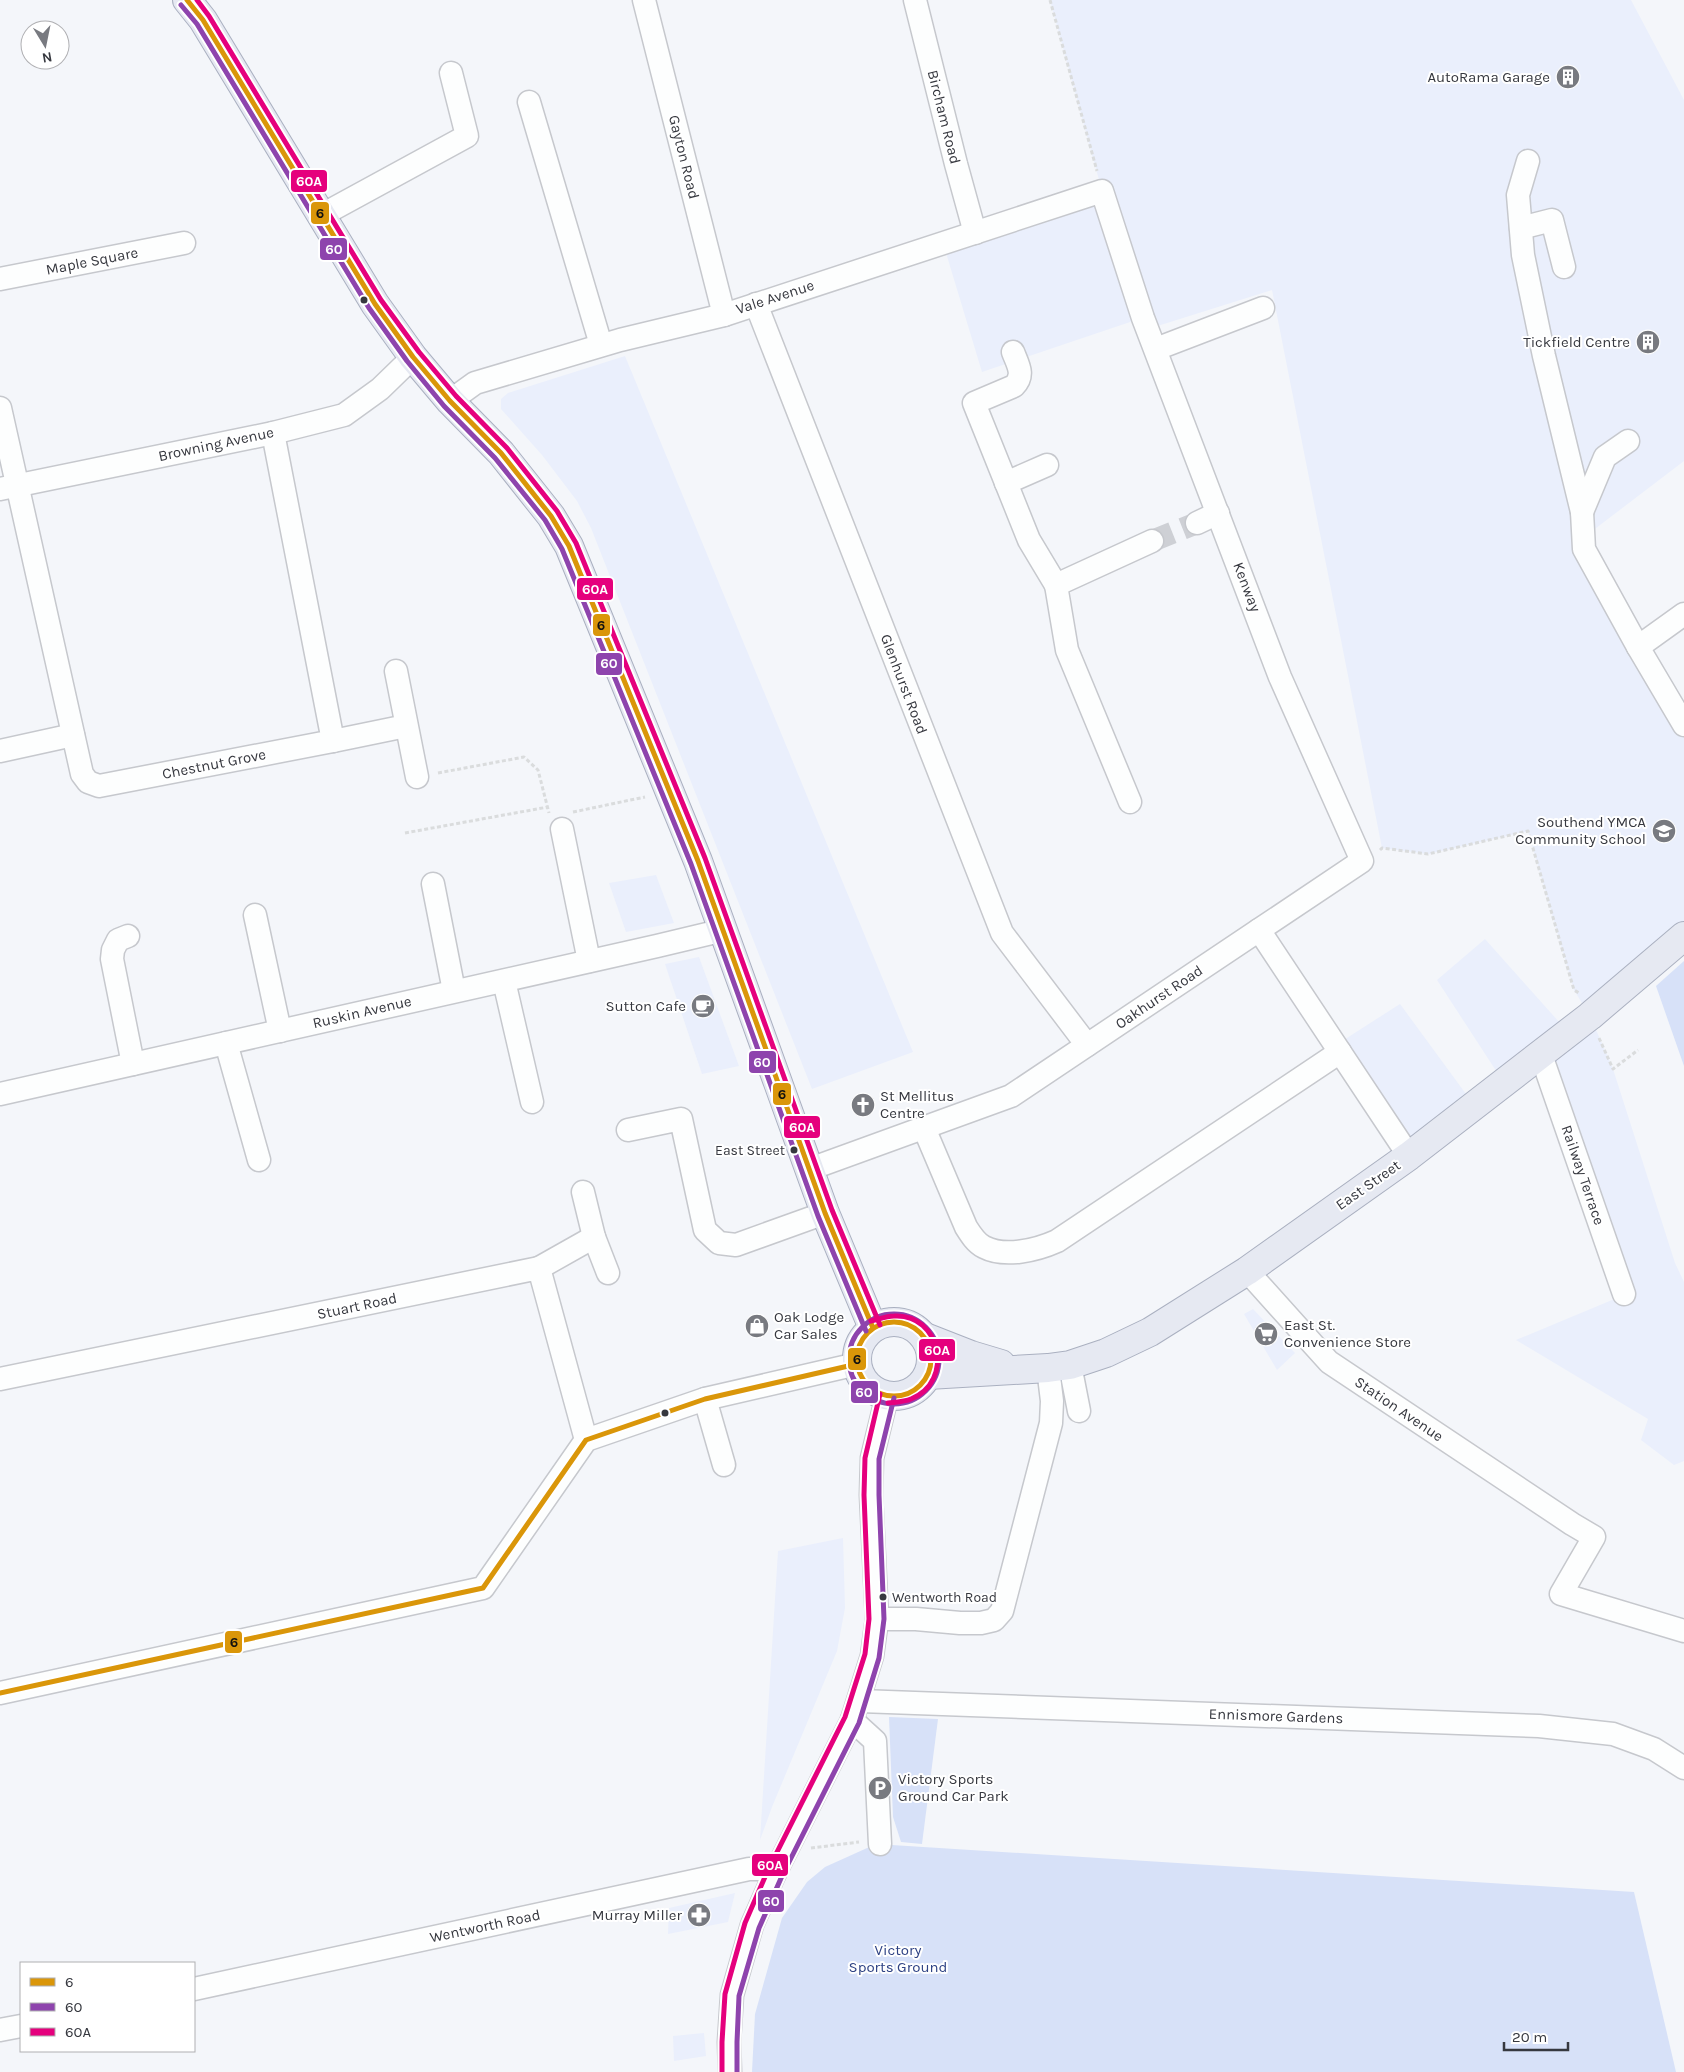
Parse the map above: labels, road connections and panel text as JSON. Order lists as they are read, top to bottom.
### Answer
{
  "streets": {
    "main road": ["East Street"],
    "street": [
      "Bircham Road",
      "Gayton Road",
      "Maple Square",
      "Vale Avenue",
      "Browning Avenue",
      "Kenway",
      "Glenhurst Road",
      "Chestnut Grove",
      "Oakhurst Road",
      "Ruskin Avenue",
      "Railway Terrace",
      "Stuart Road",
      "Station Avenue",
      "Ennismore Gardens",
      "Wentworth Road"
    ]
  },
  "crossings": [
    ["Bircham Road", "Vale Avenue"],
    ["Gayton Road", "Vale Avenue"],
    ["Vale Avenue", "Kenway"],
    ["Vale Avenue", "Glenhurst Road"],
    ["Browning Avenue", "Chestnut Grove"],
    ["Glenhurst Road", "Oakhurst Road"],
    ["Railway Terrace", "East Street"],
    ["East Street", "Station Avenue"]
  ],
  "parks": ["Victory Sports Ground"],
  "places": {
    "building": ["AutoRama Garage", "Tickfield Centre"],
    "school or university": ["Southend YMCA Community School"],
    "cafe": ["Sutton Cafe"],
    "church": ["St Mellitus Centre"],
    "other": ["East Street", "Wentworth Road"],
    "shop": ["Oak Lodge Car Sales"],
    "supermarket": ["East St. Convenience Store"],
    "parking": ["Victory Sports Ground Car Park"],
    "pharmacy": ["Murray Miller"]
  },
  "lines": ["transit line 6", "transit line 60A", "transit line 60"],
  "legend": ["6", "60", "60A"],
  "scale_bar": "20 m",
  "north": "bottom"
}
